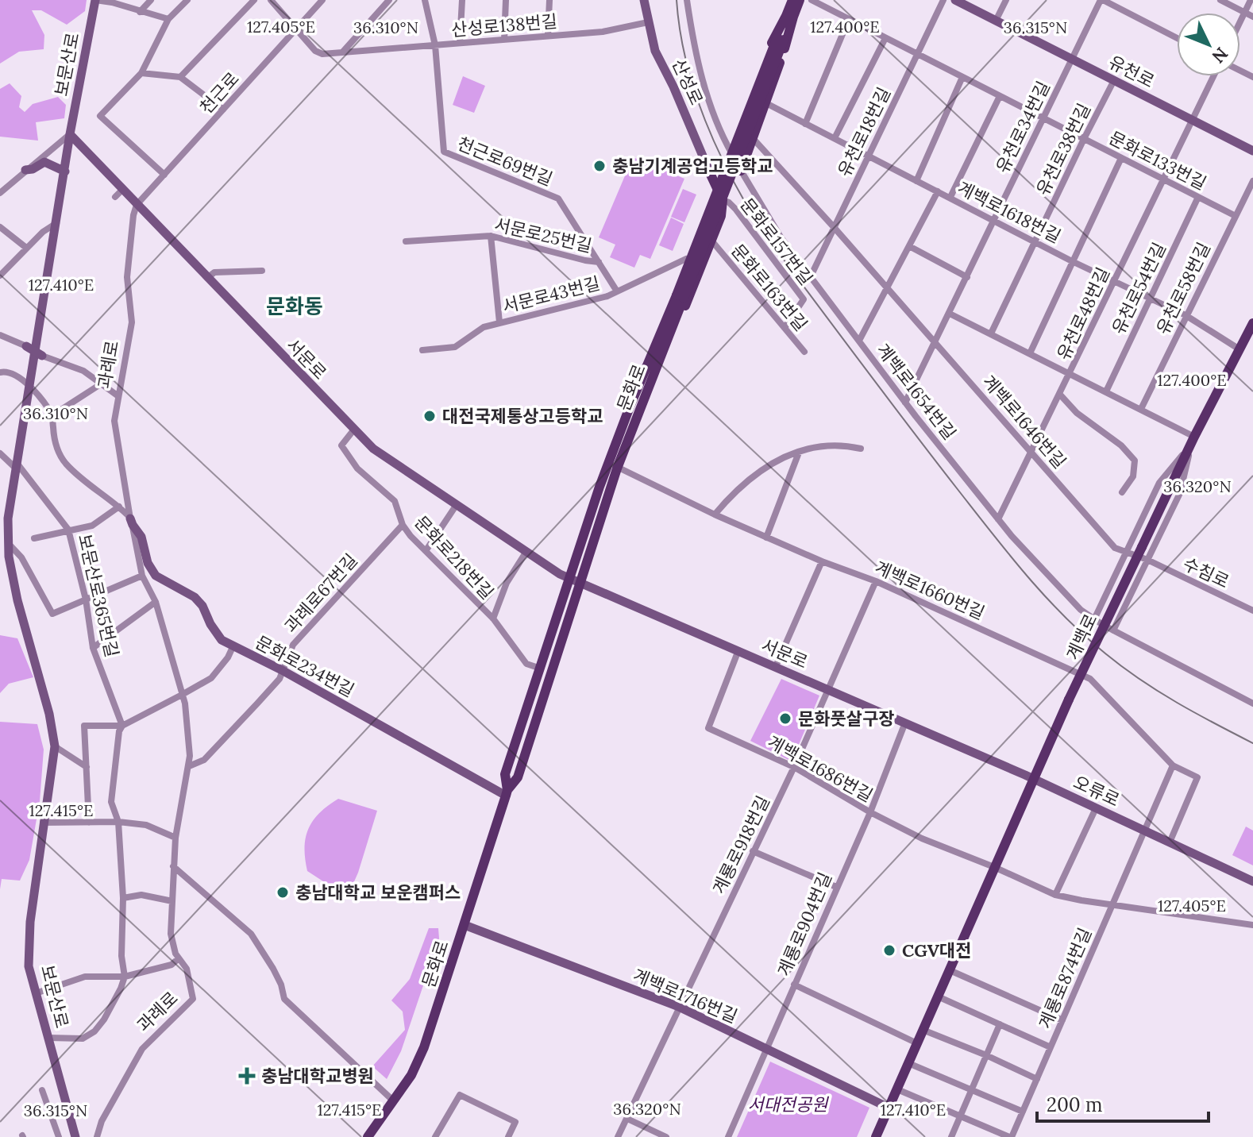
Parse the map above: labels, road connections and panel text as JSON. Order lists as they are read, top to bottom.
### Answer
{
  "streets": {
    "main road": [
      "보문산로",
      "유천로",
      "산성로",
      "서문로",
      "문화로",
      "계백로",
      "문화로234번길",
      "오류로",
      "계백로1716번길"
    ],
    "street": [
      "산성로138번길",
      "천근로",
      "유천로34번길",
      "유천로18번길",
      "유천로38번길",
      "문화로133번길",
      "천근로69번길",
      "계백로1618번길",
      "서문로25번길",
      "문화로157번길",
      "문화로163번길",
      "유천로54번길",
      "유천로58번길",
      "서문로43번길",
      "유천로48번길",
      "과례로",
      "계백로1654번길",
      "계백로1646번길",
      "문화로218번길",
      "수침로",
      "계백로1660번길",
      "과례로67번길",
      "보문산로365번길",
      "계백로1686번길",
      "계룡로918번길",
      "계룡로904번길",
      "계룡로874번길"
    ]
  },
  "crossings": [
    ["산성로138번길", "산성로"],
    ["산성로138번길", "천근로"],
    ["산성로138번길", "천근로69번길"],
    ["보문산로", "서문로"],
    ["보문산로", "보문산로365번길"],
    ["유천로", "유천로34번길"],
    ["유천로", "유천로38번길"],
    ["유천로", "유천로48번길"],
    ["천근로", "서문로"],
    ["천근로", "과례로"],
    ["유천로34번길", "문화로133번길"],
    ["유천로34번길", "계백로1618번길"],
    ["유천로34번길", "계백로1654번길"],
    ["유천로34번길", "계백로1646번길"],
    ["유천로18번길", "문화로133번길"],
    ["유천로18번길", "계백로1618번길"],
    ["유천로18번길", "계백로1654번길"],
    ["유천로18번길", "계백로1646번길"],
    ["유천로38번길", "문화로133번길"],
    ["유천로38번길", "계백로1618번길"],
    ["문화로133번길", "유천로54번길"],
    ["문화로133번길", "유천로58번길"],
    ["문화로133번길", "유천로48번길"],
    ["천근로69번길", "서문로25번길"],
    ["천근로69번길", "서문로43번길"],
    ["계백로1618번길", "유천로54번길"],
    ["계백로1618번길", "유천로58번길"],
    ["계백로1618번길", "유천로48번길"],
    ["계백로1618번길", "계백로"],
    ["문화로157번길", "문화로163번길"],
    ["유천로48번길", "계백로1654번길"],
    ["유천로48번길", "계백로1646번길"],
    ["서문로", "과례로"],
    ["서문로", "문화로"],
    ["서문로", "문화로218번길"],
    ["서문로", "계백로"],
    ["서문로", "계백로1686번길"],
    ["서문로", "오류로"],
    ["서문로", "계룡로918번길"],
    ["서문로", "계룡로904번길"],
    ["과례로", "과례로67번길"],
    ["과례로", "문화로234번길"],
    ["문화로", "문화로218번길"],
    ["문화로", "계백로1660번길"],
    ["문화로", "문화로234번길"],
    ["문화로", "계백로1716번길"],
    ["계백로1646번길", "수침로"],
    ["문화로218번길", "과례로67번길"],
    ["계백로1660번길", "계룡로918번길"],
    ["과례로67번길", "문화로234번길"],
    ["계백로", "계백로1686번길"],
    ["계백로", "오류로"],
    ["계백로", "계백로1716번길"],
    ["계백로1686번길", "계룡로918번길"],
    ["계백로1686번길", "계룡로904번길"],
    ["계백로1686번길", "계룡로874번길"],
    ["오류로", "계룡로874번길"],
    ["계룡로918번길", "계백로1716번길"],
    ["계룡로904번길", "계백로1716번길"]
  ],
  "districts": ["문화동"],
  "parks": ["서대전공원"],
  "places": {
    "other": [
      "충남기계공업고등학교",
      "대전국제통상고등학교",
      "문화풋살구장",
      "충남대학교 보운캠퍼스",
      "CGV대전"
    ],
    "health": ["충남대학교병원"]
  },
  "scale_bar": "200 m",
  "north": "bottom right",
  "coordinates": [
    "127.405°E",
    "127.400°E",
    "36.310°N",
    "36.315°N",
    "127.410°E",
    "36.320°N",
    "127.415°E"
  ]
}
